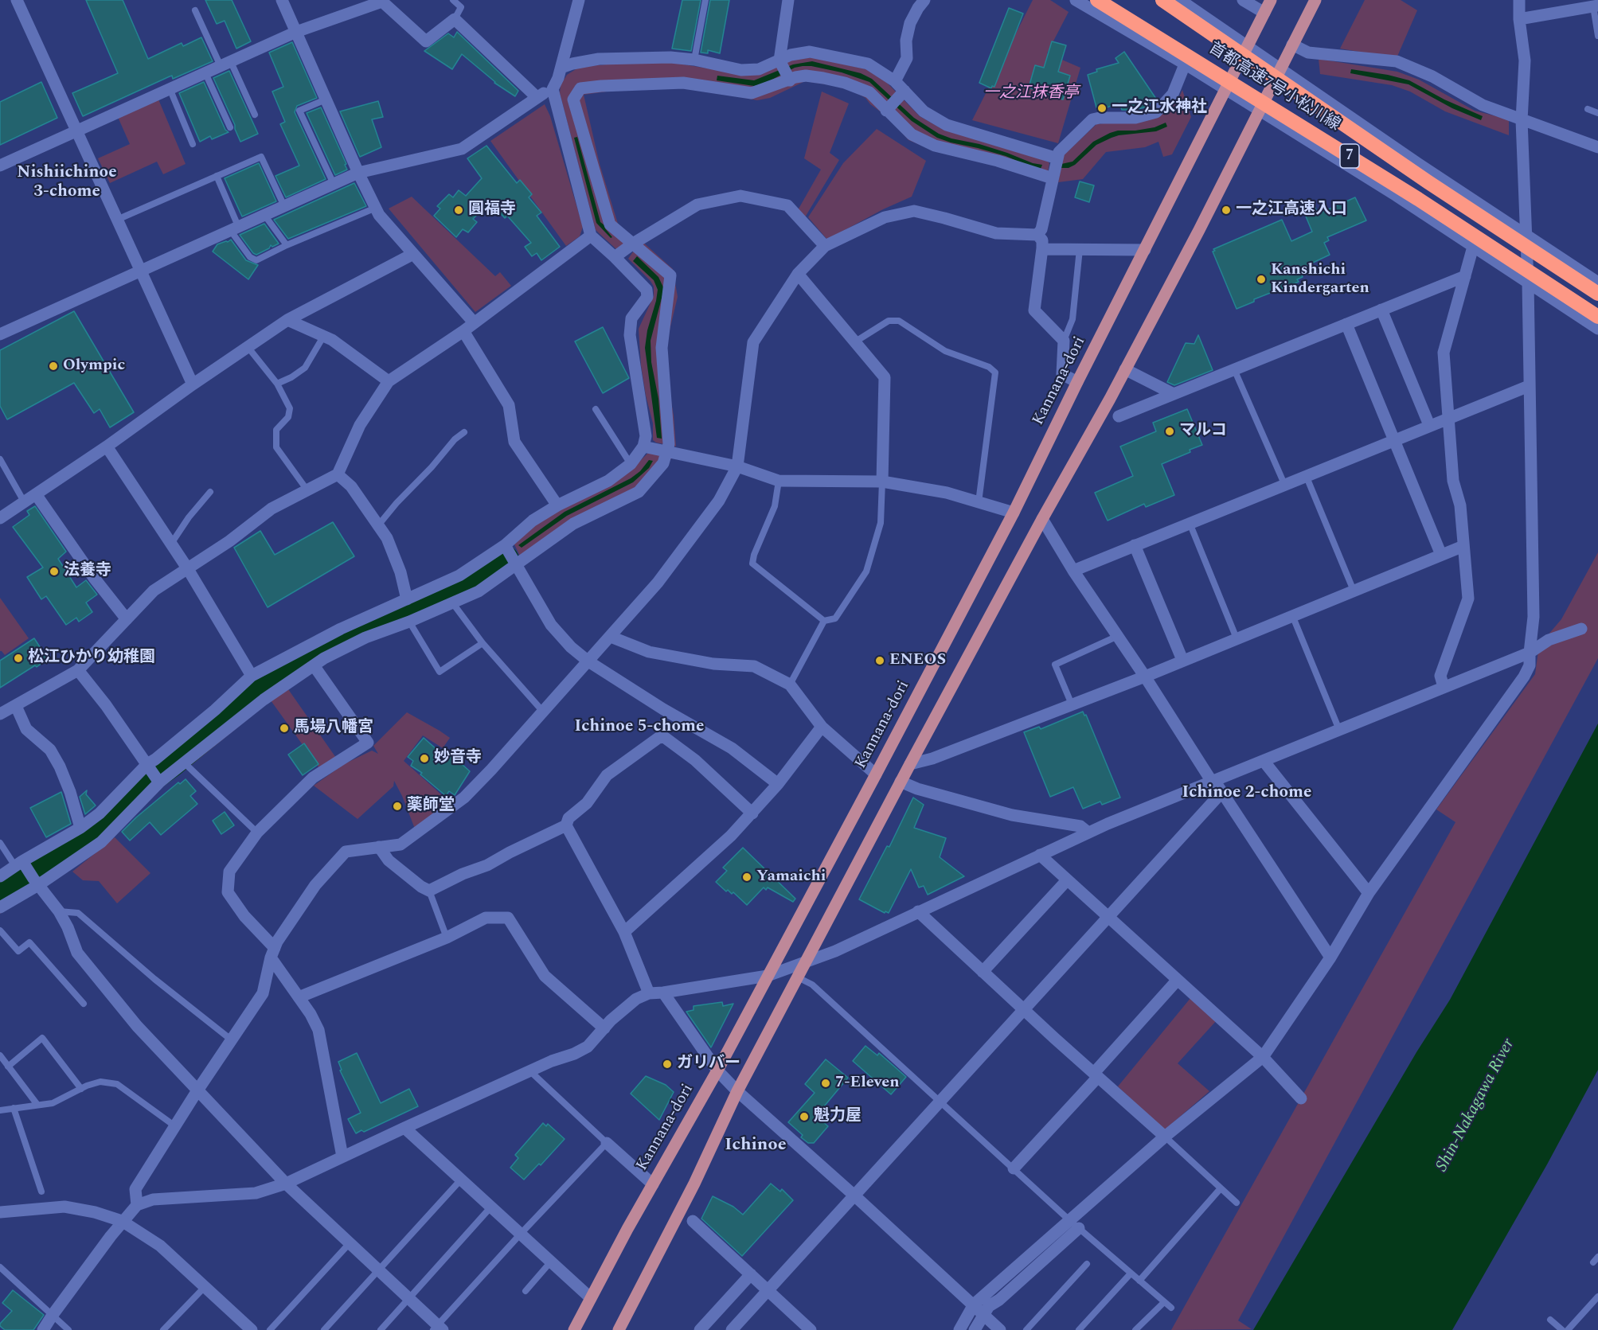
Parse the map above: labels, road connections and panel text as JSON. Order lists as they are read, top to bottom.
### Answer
{
  "streets": {
    "highway": ["首都高速7号小松川線", "7"],
    "main road": ["Kannana-dori"]
  },
  "districts": [
    "Nishiichinoe 3-chome",
    "Ichinoe 5-chome",
    "Ichinoe 2-chome",
    "Ichinoe"
  ],
  "water": ["Shin-Nakagawa River"],
  "parks": ["一之江抹香亭"],
  "places": [
    "一之江水神社",
    "圓福寺",
    "一之江高速入口",
    "Kanshichi Kindergarten",
    "Olympic",
    "マルコ",
    "法養寺",
    "松江ひかり幼稚園",
    "ENEOS",
    "馬場八幡宮",
    "妙音寺",
    "薬師堂",
    "Yamaichi",
    "ガリバー",
    "7-Eleven",
    "魁力屋"
  ]
}
